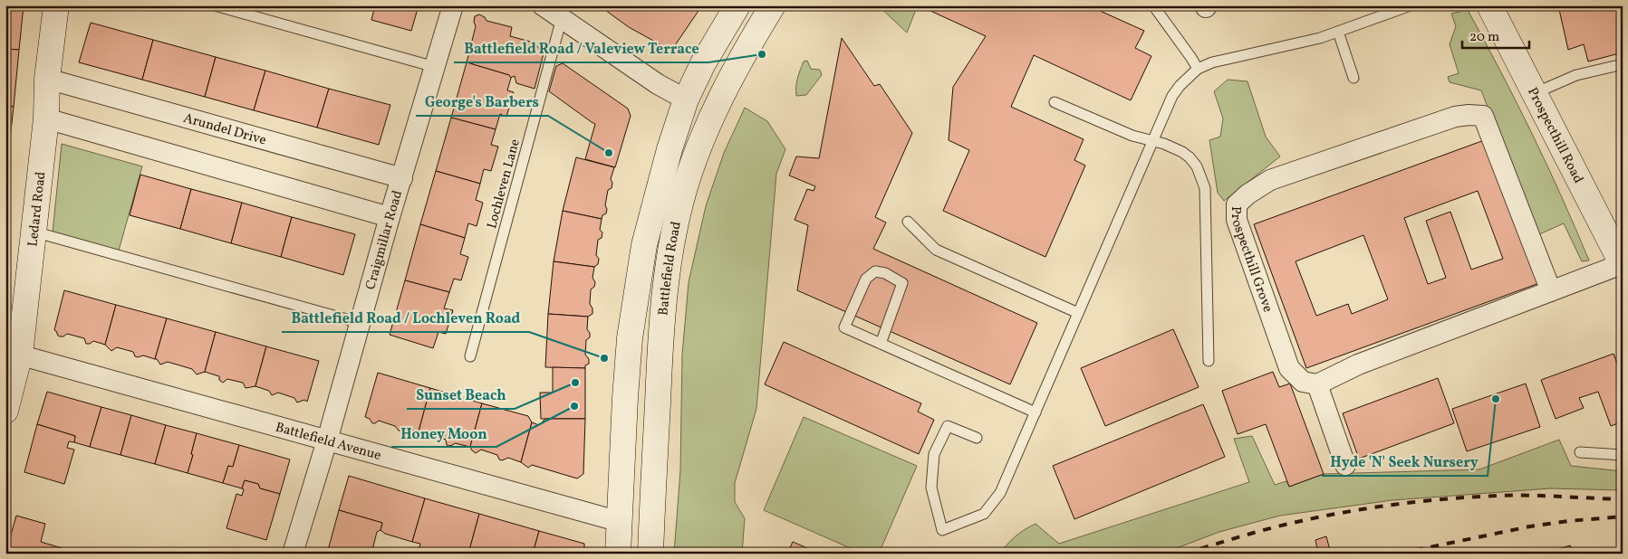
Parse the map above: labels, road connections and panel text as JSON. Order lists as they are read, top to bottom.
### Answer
{
  "streets": {
    "main road": [
      "Prospecthill Road",
      "Ledard Road",
      "Battlefield Road",
      "Battlefield Avenue"
    ],
    "street": ["Arundel Drive", "Craigmillar Road", "Prospecthill Grove"],
    "lane": ["Lochleven Lane"]
  },
  "crossings": [
    ["Arundel Drive", "Ledard Road"],
    ["Arundel Drive", "Craigmillar Road"],
    ["Ledard Road", "Battlefield Avenue"],
    ["Craigmillar Road", "Battlefield Avenue"],
    ["Battlefield Road", "Battlefield Avenue"]
  ],
  "places": [
    "Battlefield Road / Valeview Terrace",
    "George's Barbers",
    "Battlefield Road / Lochleven Road",
    "Sunset Beach",
    "Hyde 'N' Seek Nursery",
    "Honey Moon"
  ],
  "scale_bar": "20 m"
}
